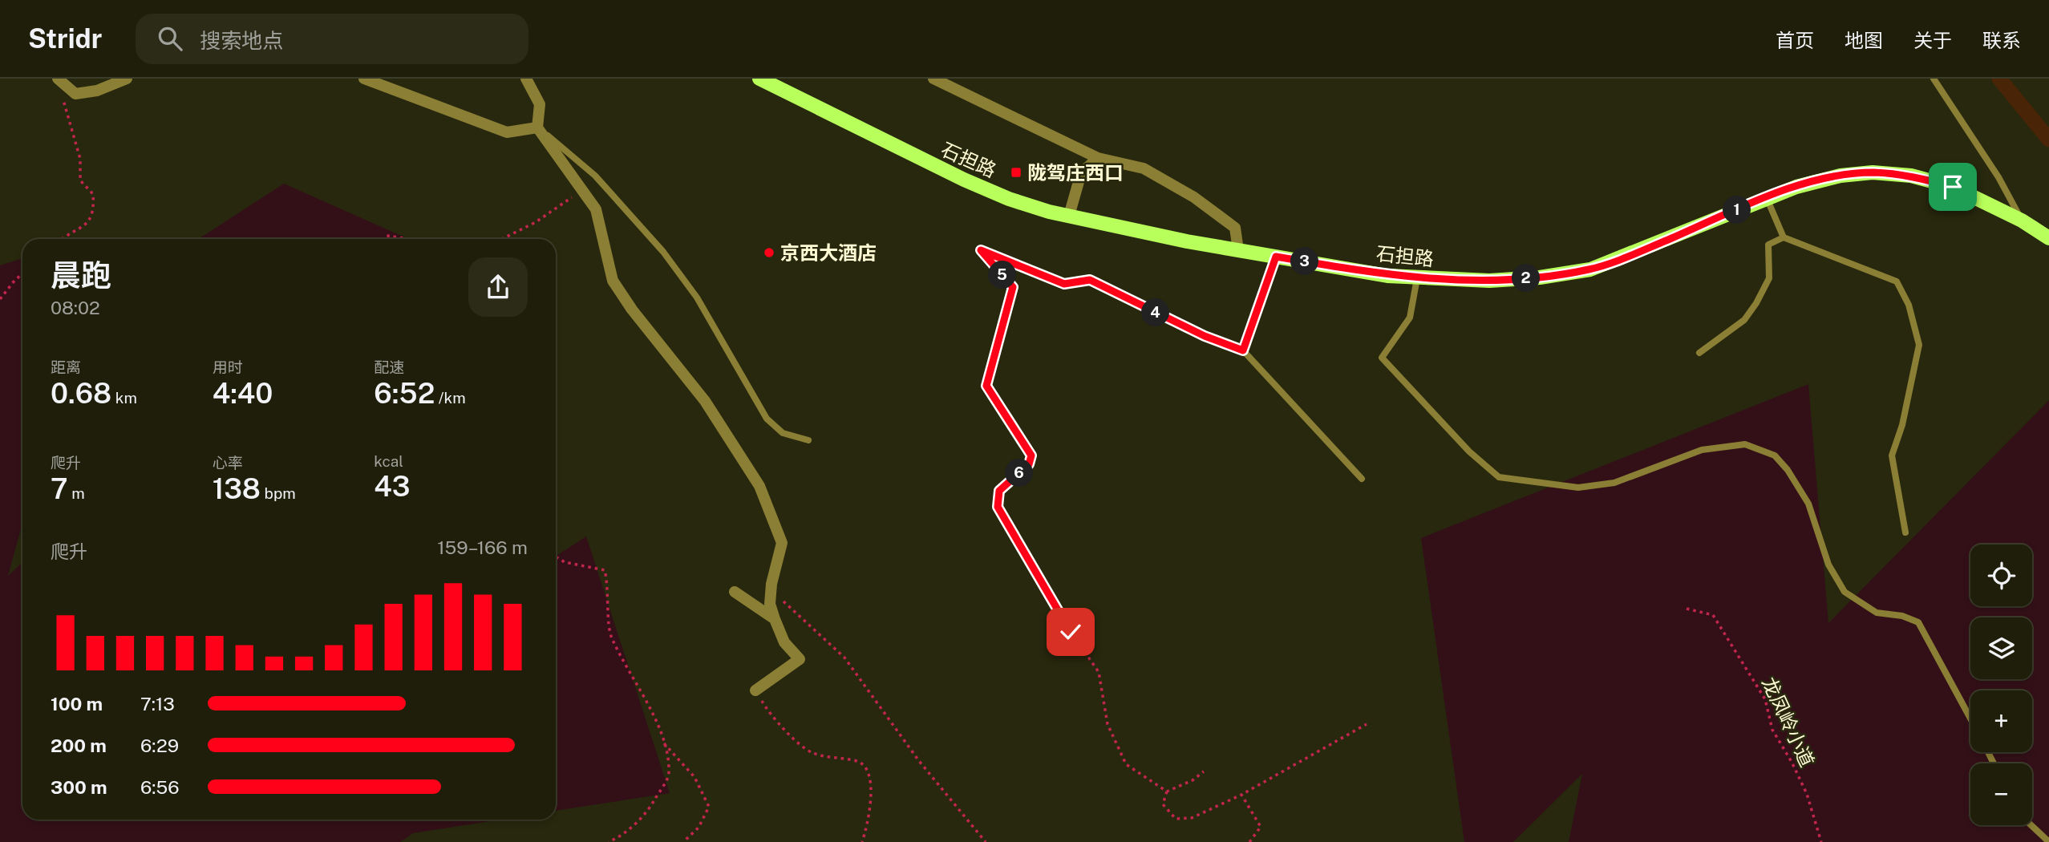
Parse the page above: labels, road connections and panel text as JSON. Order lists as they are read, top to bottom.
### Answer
{
  "streets": {
    "main road": ["石担路"],
    "path": ["龙凤岭小道"]
  },
  "places": {
    "transit": ["陇驾庄西口"],
    "other": ["京西大酒店"]
  },
  "page": {
    "header": "Stridr",
    "search": "搜索地点",
    "nav": [
      "首页",
      "地图",
      "关于",
      "联系"
    ],
    "pins": [
      "1",
      "3",
      "5",
      "2",
      "4",
      "6"
    ],
    "heading": ["晨跑", "08:02"],
    "stats": [
      ["距离", "0.68 km"],
      ["用时", "4:40"],
      ["配速", "6:52 /km"],
      ["爬升", "7 m"],
      ["心率", "138 bpm"],
      ["kcal", "43"]
    ],
    "chart": ["爬升", "159–166 m"],
    "map_buttons": ["+", "−"],
    "list": [
      {
        "name": "100 m",
        "note": "7:13"
      },
      {
        "name": "200 m",
        "note": "6:29"
      },
      {
        "name": "300 m",
        "note": "6:56"
      }
    ]
  }
}
